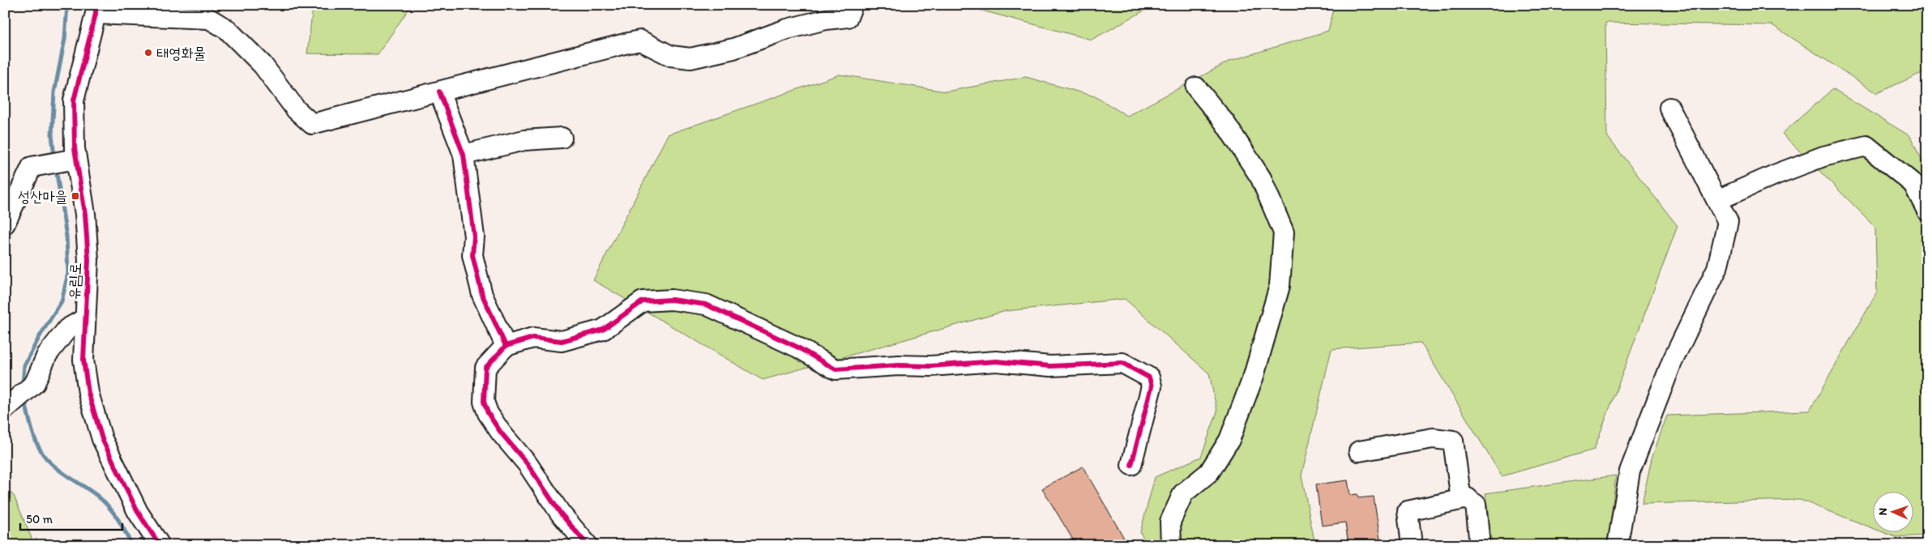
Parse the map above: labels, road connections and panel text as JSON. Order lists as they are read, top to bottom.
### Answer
{
  "streets": {
    "street": ["유림로"]
  },
  "places": {
    "other": ["태영화물"],
    "transit": ["성산마을"]
  },
  "scale_bar": "50 m",
  "north": "left"
}
